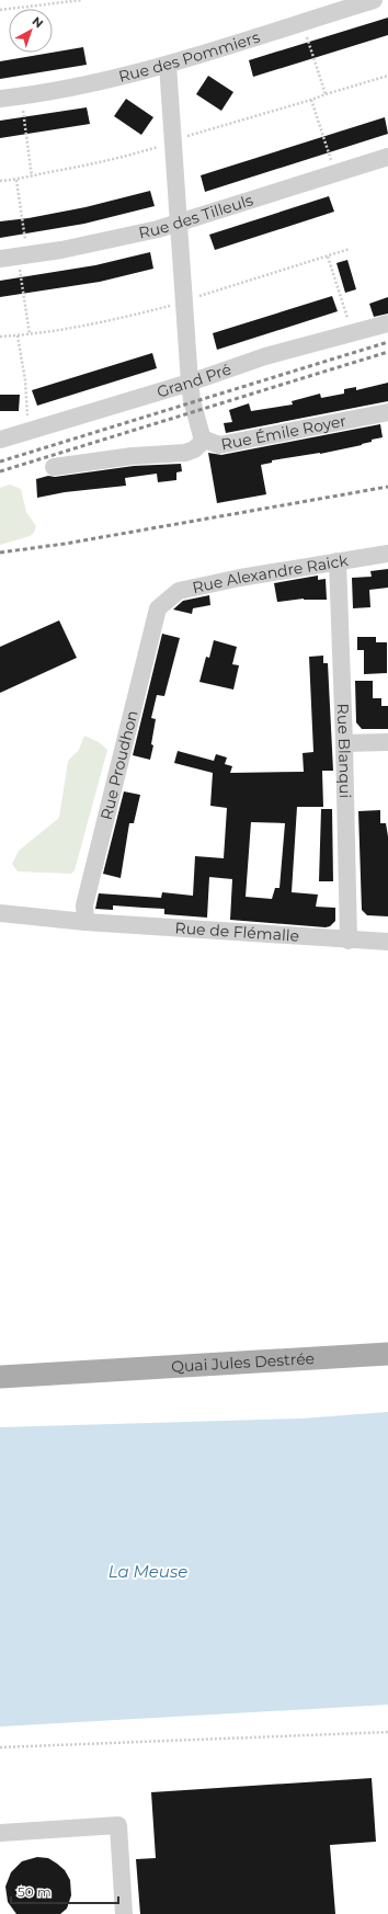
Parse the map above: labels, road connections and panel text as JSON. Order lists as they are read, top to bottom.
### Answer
{
  "streets": {
    "main road": ["Quai Jules Destrée"],
    "street": [
      "Rue des Pommiers",
      "Rue des Tilleuls",
      "Grand Pré",
      "Rue Émile Royer",
      "Rue Alexandre Raick",
      "Rue Blanqui",
      "Rue Proudhon",
      "Rue de Flémalle"
    ]
  },
  "crossings": [
    ["Rue Alexandre Raick", "Rue Blanqui"],
    ["Rue Alexandre Raick", "Rue Proudhon"],
    ["Rue Blanqui", "Rue de Flémalle"],
    ["Rue Proudhon", "Rue de Flémalle"]
  ],
  "water": ["La Meuse"],
  "scale_bar": "50 m",
  "north": "top right"
}
